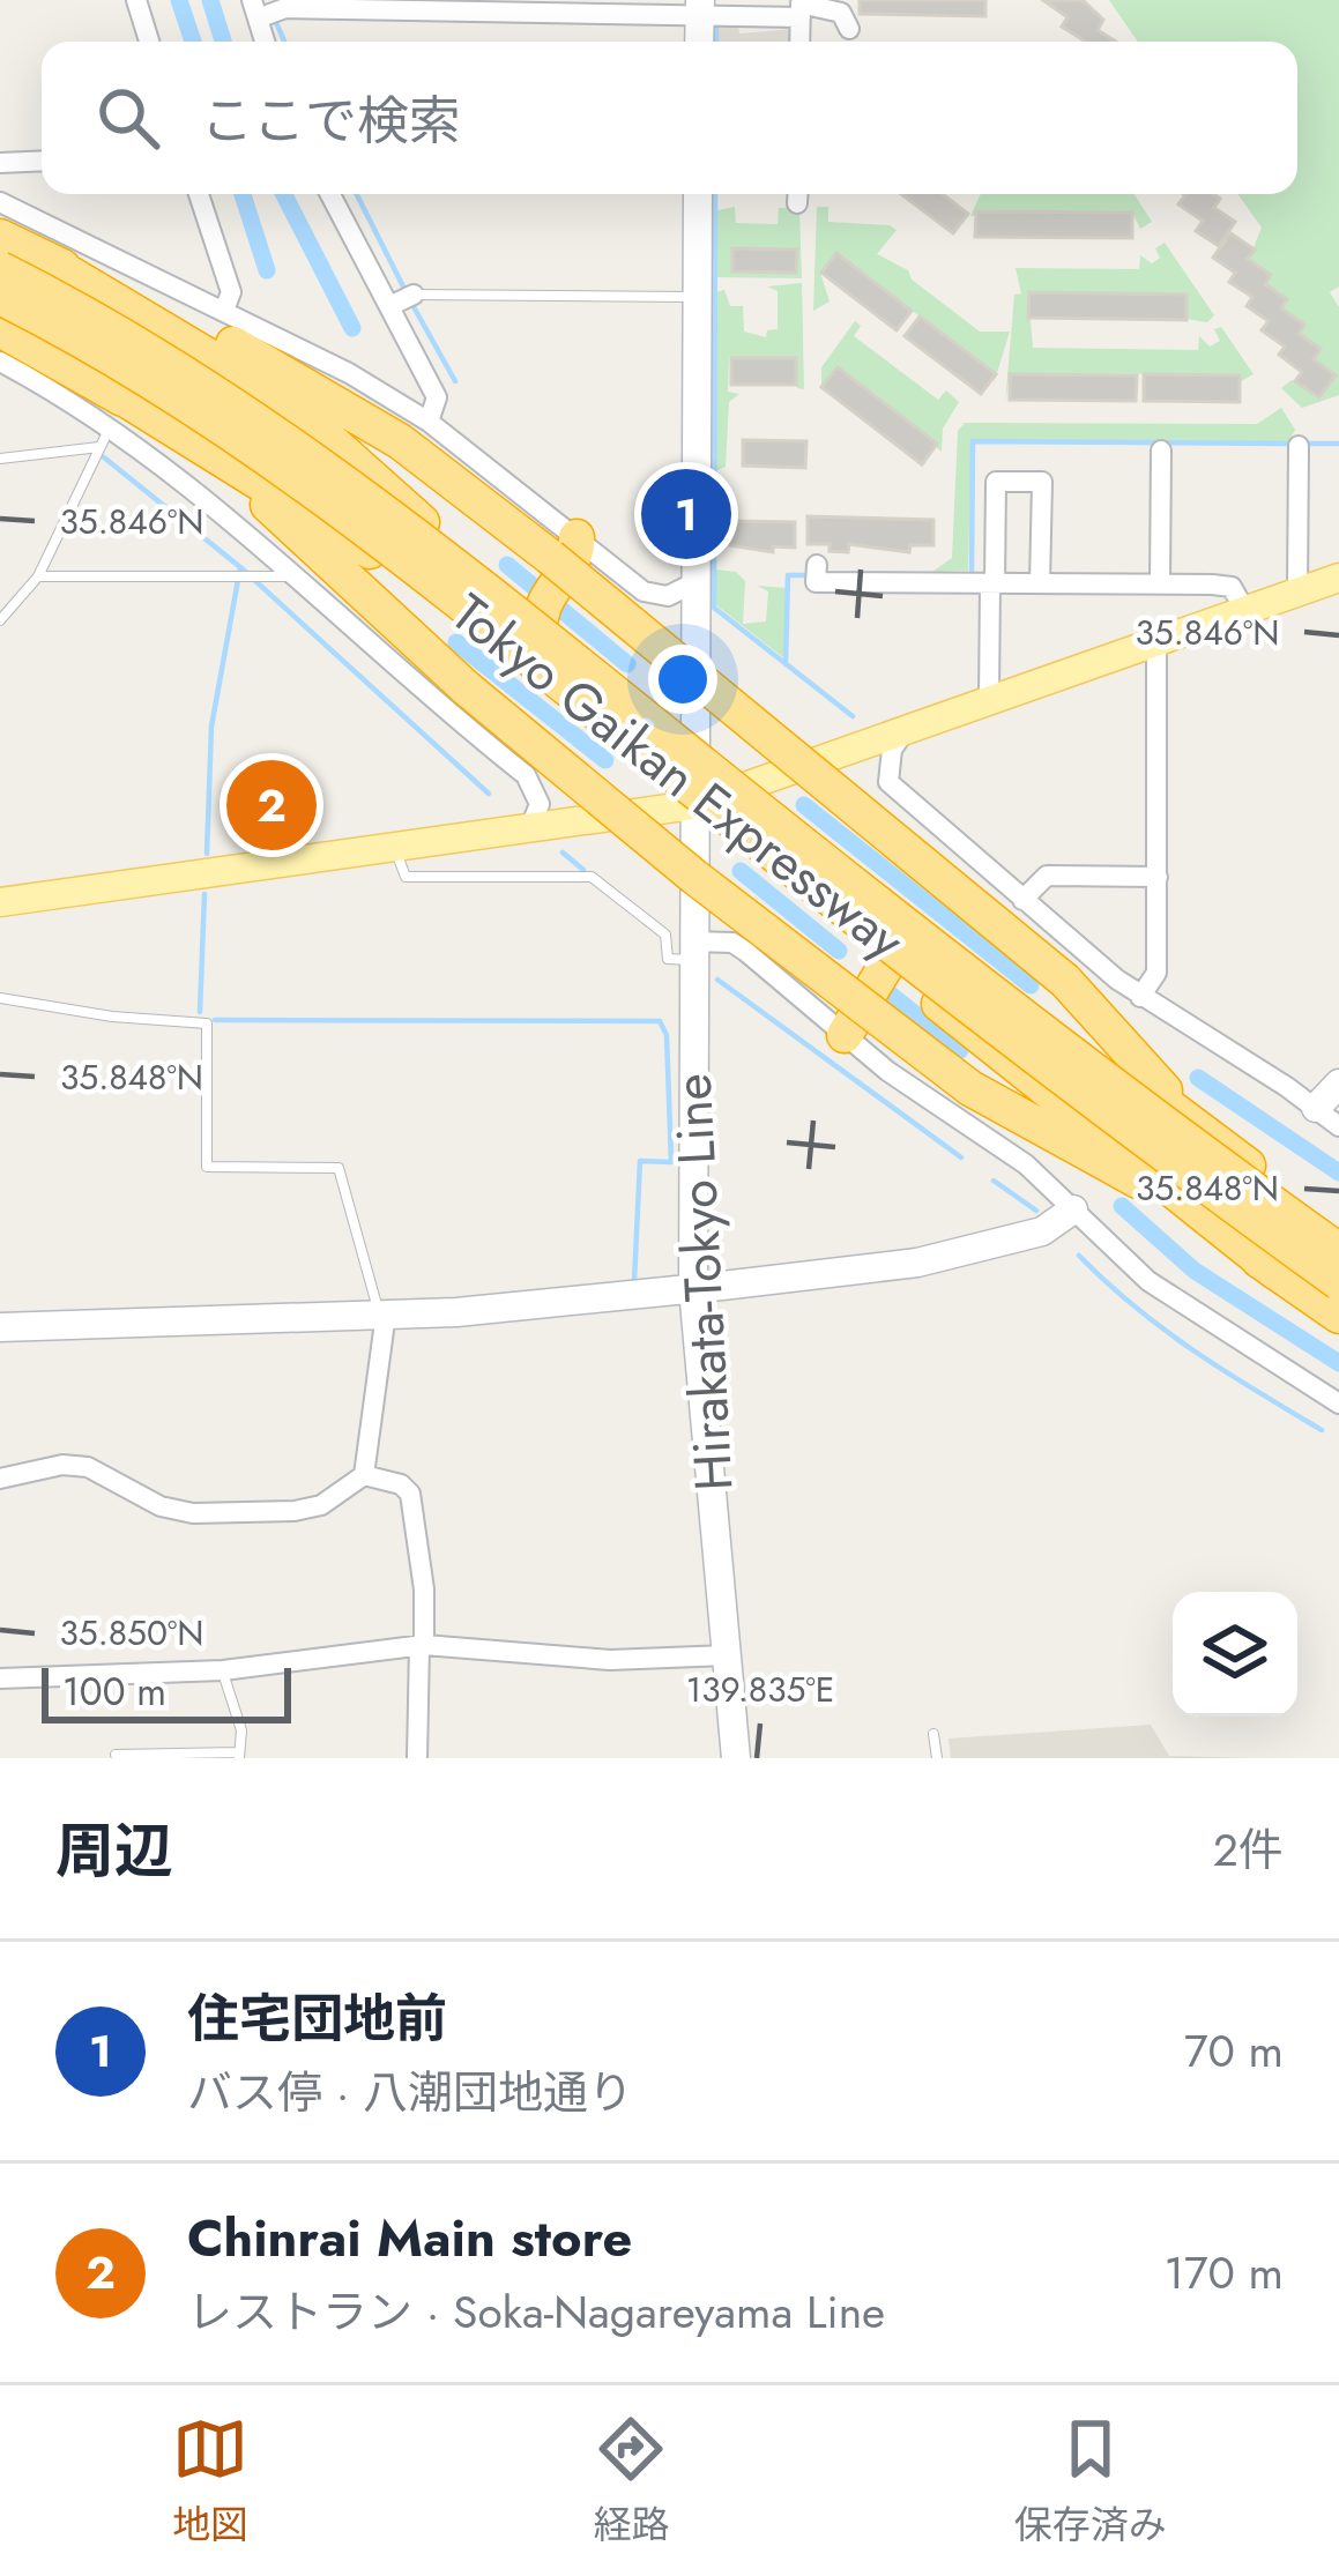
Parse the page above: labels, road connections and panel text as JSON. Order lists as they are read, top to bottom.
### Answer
{
  "streets": {
    "highway": ["Tokyo Gaikan Expressway"],
    "street": ["Hirakata-Tokyo Line"]
  },
  "scale_bar": "100 m",
  "page": {
    "search": "ここで検索",
    "pins": ["1", "2"],
    "scale": "100 m",
    "heading": ["周辺", "2件"],
    "list": [
      {
        "mark": "1",
        "name": "住宅団地前",
        "note": "バス停 · 八潮団地通り",
        "value": "70 m"
      },
      {
        "mark": "2",
        "name": "Chinrai Main store",
        "note": "レストラン · Soka-Nagareyama Line",
        "value": "170 m"
      }
    ],
    "nav": ["地図", "経路", "保存済み"]
  },
  "coordinates": [
    "35.846°N",
    "35.848°N",
    "35.850°N",
    "139.835°E"
  ]
}
